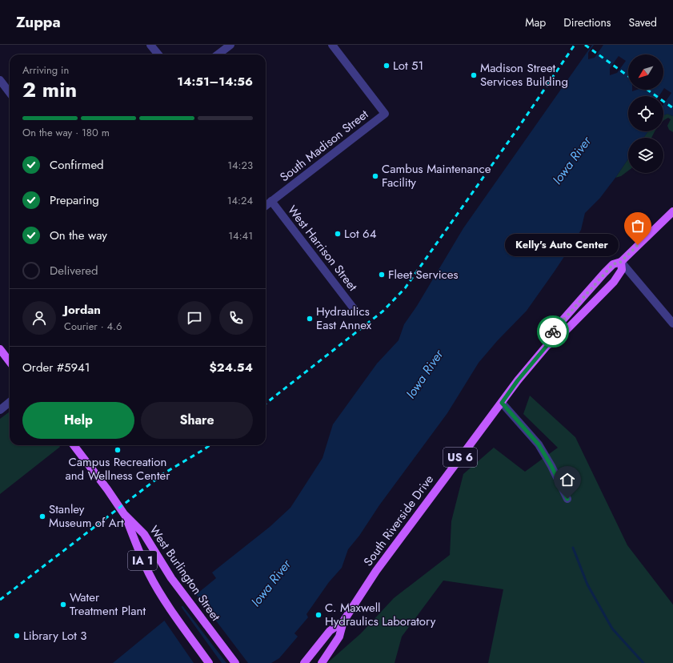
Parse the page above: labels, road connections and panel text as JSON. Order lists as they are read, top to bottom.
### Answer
{
  "streets": {
    "main road": [
      "US 6",
      "South Riverside Drive",
      "IA 1",
      "West Burlington Street"
    ],
    "street": ["South Madison Street", "West Harrison Street"]
  },
  "crossings": [
    ["South Madison Street", "West Harrison Street"]
  ],
  "water": ["Iowa River"],
  "places": [
    "Lot 51",
    "Madison Street Services Building",
    "Cambus Maintenance Facility",
    "Lot 64",
    "Kelly's Auto Center",
    "Fleet Services",
    "Hydraulics East Annex",
    "Campus Recreation and Wellness Center",
    "Stanley Museum of Art",
    "Water Treatment Plant",
    "C. Maxwell Hydraulics Laboratory",
    "Library Lot 3"
  ],
  "north": "bottom left",
  "page": {
    "header": "Zuppa",
    "nav": ["Map", "Directions", "Saved"],
    "heading": ["2 min", "Arriving in", "14:51–14:56"],
    "panel": [
      "Jordan",
      "Courier · 4.6",
      "Order #5941",
      "$24.54"
    ],
    "bar": "On the way · 180 m",
    "list": [
      ["Confirmed", "14:23"],
      ["Preparing", "14:24"],
      ["On the way", "14:41"],
      "Delivered"
    ],
    "bubble": "Kelly's Auto Center",
    "buttons": ["Help", "Share"]
  }
}
